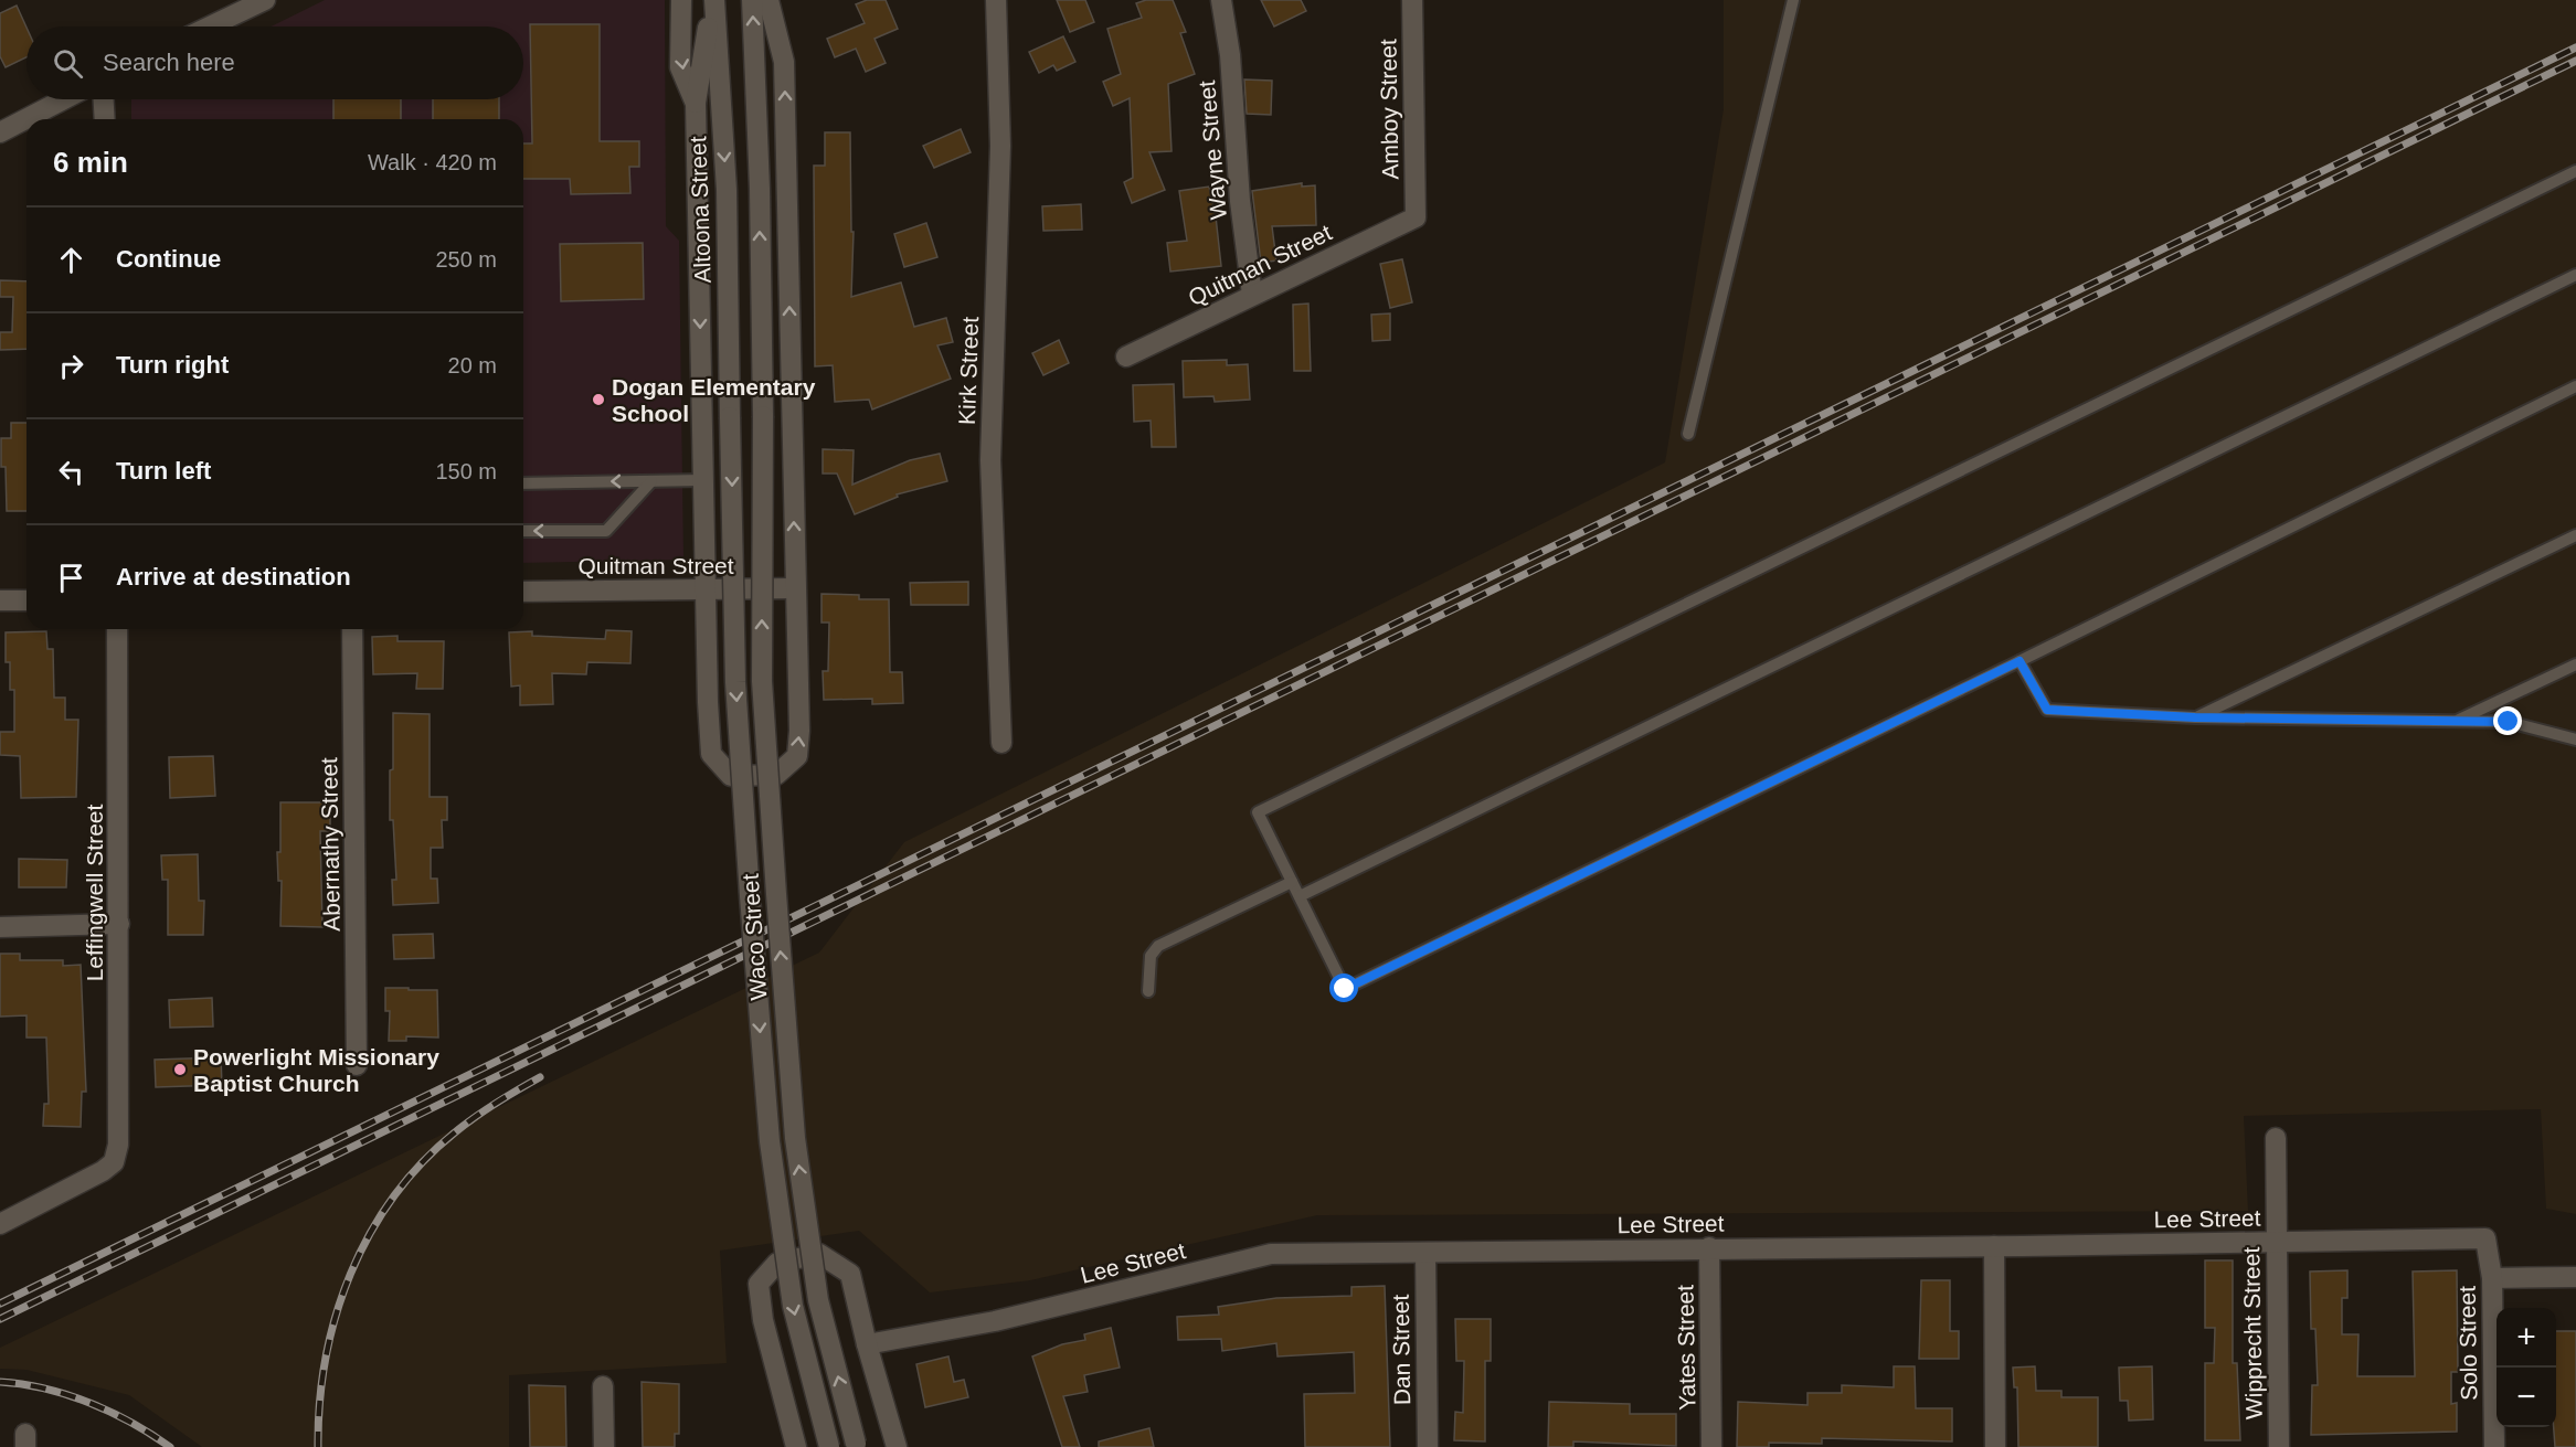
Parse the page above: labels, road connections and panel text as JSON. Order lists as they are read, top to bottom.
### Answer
{
  "streets": {
    "street": [
      "Amboy Street",
      "Wayne Street",
      "Altoona Street",
      "Quitman Street",
      "Kirk Street",
      "Abernathy Street",
      "Leffingwell Street",
      "Waco Street",
      "Lee Street",
      "Wipprecht Street",
      "Solo Street",
      "Yates Street",
      "Dan Street"
    ]
  },
  "crossings": [
    ["Amboy Street", "Quitman Street"],
    ["Wayne Street", "Quitman Street"],
    ["Altoona Street", "Waco Street"],
    ["Lee Street", "Wipprecht Street"],
    ["Lee Street", "Solo Street"],
    ["Lee Street", "Yates Street"],
    ["Lee Street", "Dan Street"]
  ],
  "places": ["Dogan Elementary School", "Powerlight Missionary Baptist Church"],
  "page": {
    "search": "Search here",
    "heading": ["6 min", "Walk · 420 m"],
    "list": [
      ["Continue", "250 m"],
      ["Turn right", "20 m"],
      ["Turn left", "150 m"],
      "Arrive at destination"
    ],
    "map_buttons": ["+", "−"]
  }
}
